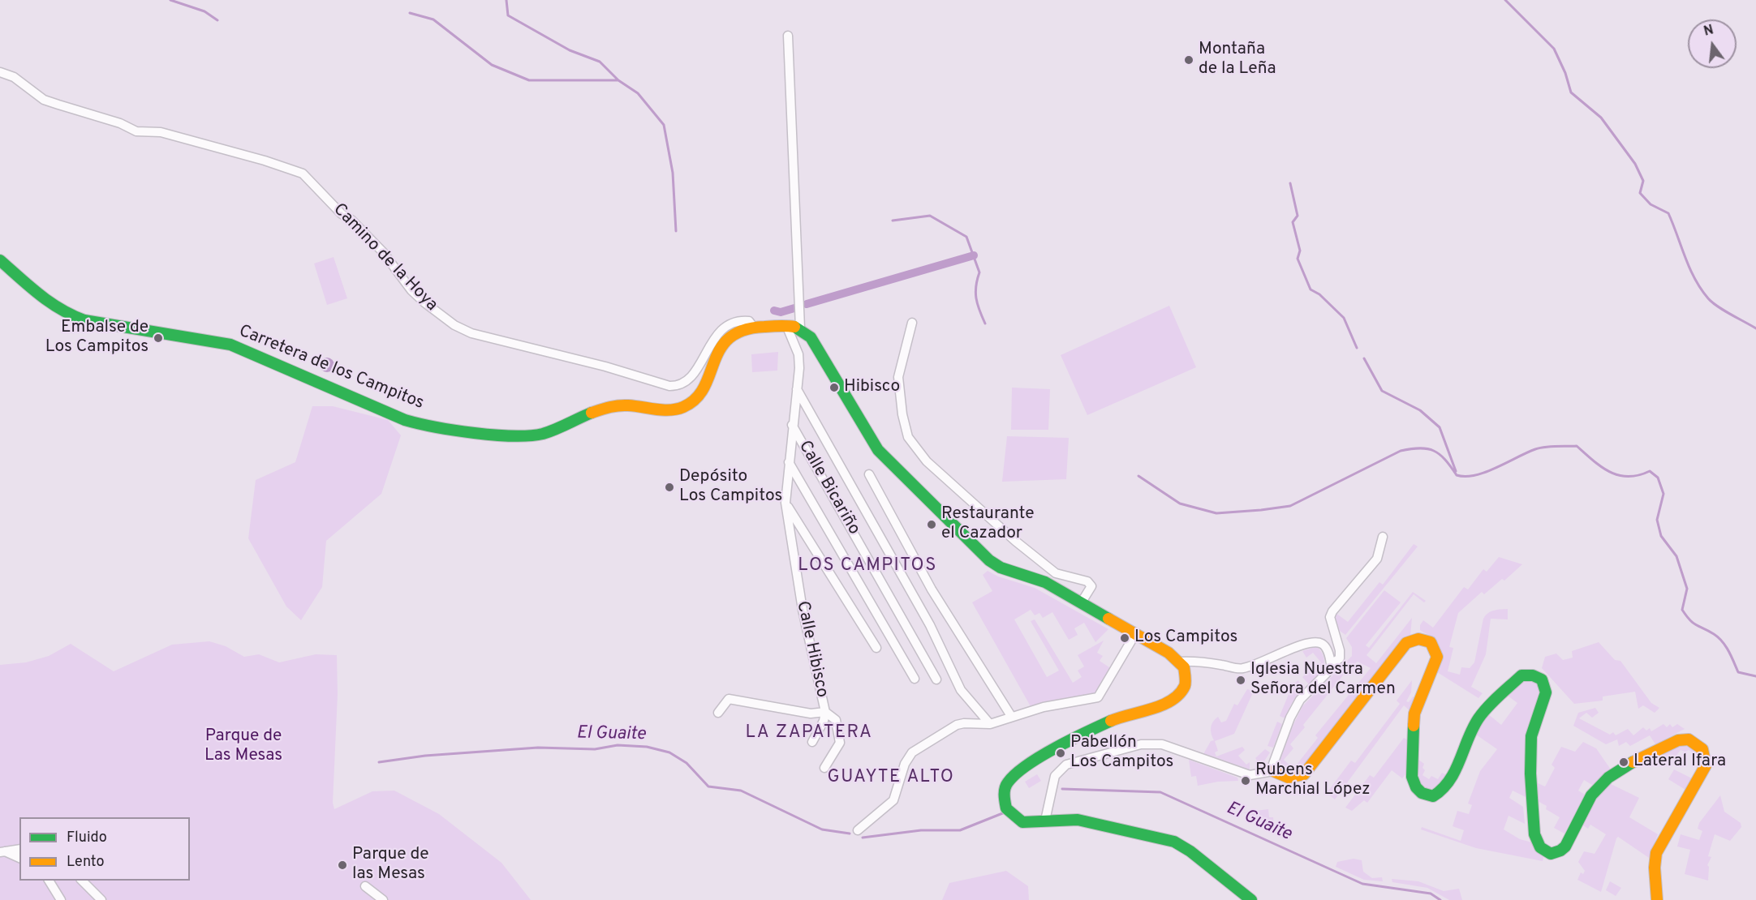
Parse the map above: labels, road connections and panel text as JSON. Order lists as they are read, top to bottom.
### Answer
{
  "streets": {
    "main road": ["Carretera de los Campitos"],
    "street": ["Camino de la Hoya", "Calle Bicariño", "Calle Hibisco"]
  },
  "crossings": [
    ["Camino de la Hoya", "Carretera de los Campitos"],
    ["Carretera de los Campitos", "Calle Hibisco"],
    ["Calle Bicariño", "Calle Hibisco"]
  ],
  "districts": ["LOS CAMPITOS", "LA ZAPATERA", "GUAYTE ALTO"],
  "water": ["El Guaite"],
  "parks": ["Parque de Las Mesas"],
  "places": [
    "Montaña de la Leña",
    "Embalse de Los Campitos",
    "Hibisco",
    "Depósito Los Campitos",
    "Restaurante el Cazador",
    "Los Campitos",
    "Iglesia Nuestra Señora del Carmen",
    "Pabellón Los Campitos",
    "Lateral Ifara",
    "Rubens Marchial López",
    "Parque de las Mesas"
  ],
  "legend": ["Fluido", "Lento"],
  "north": "top"
}
